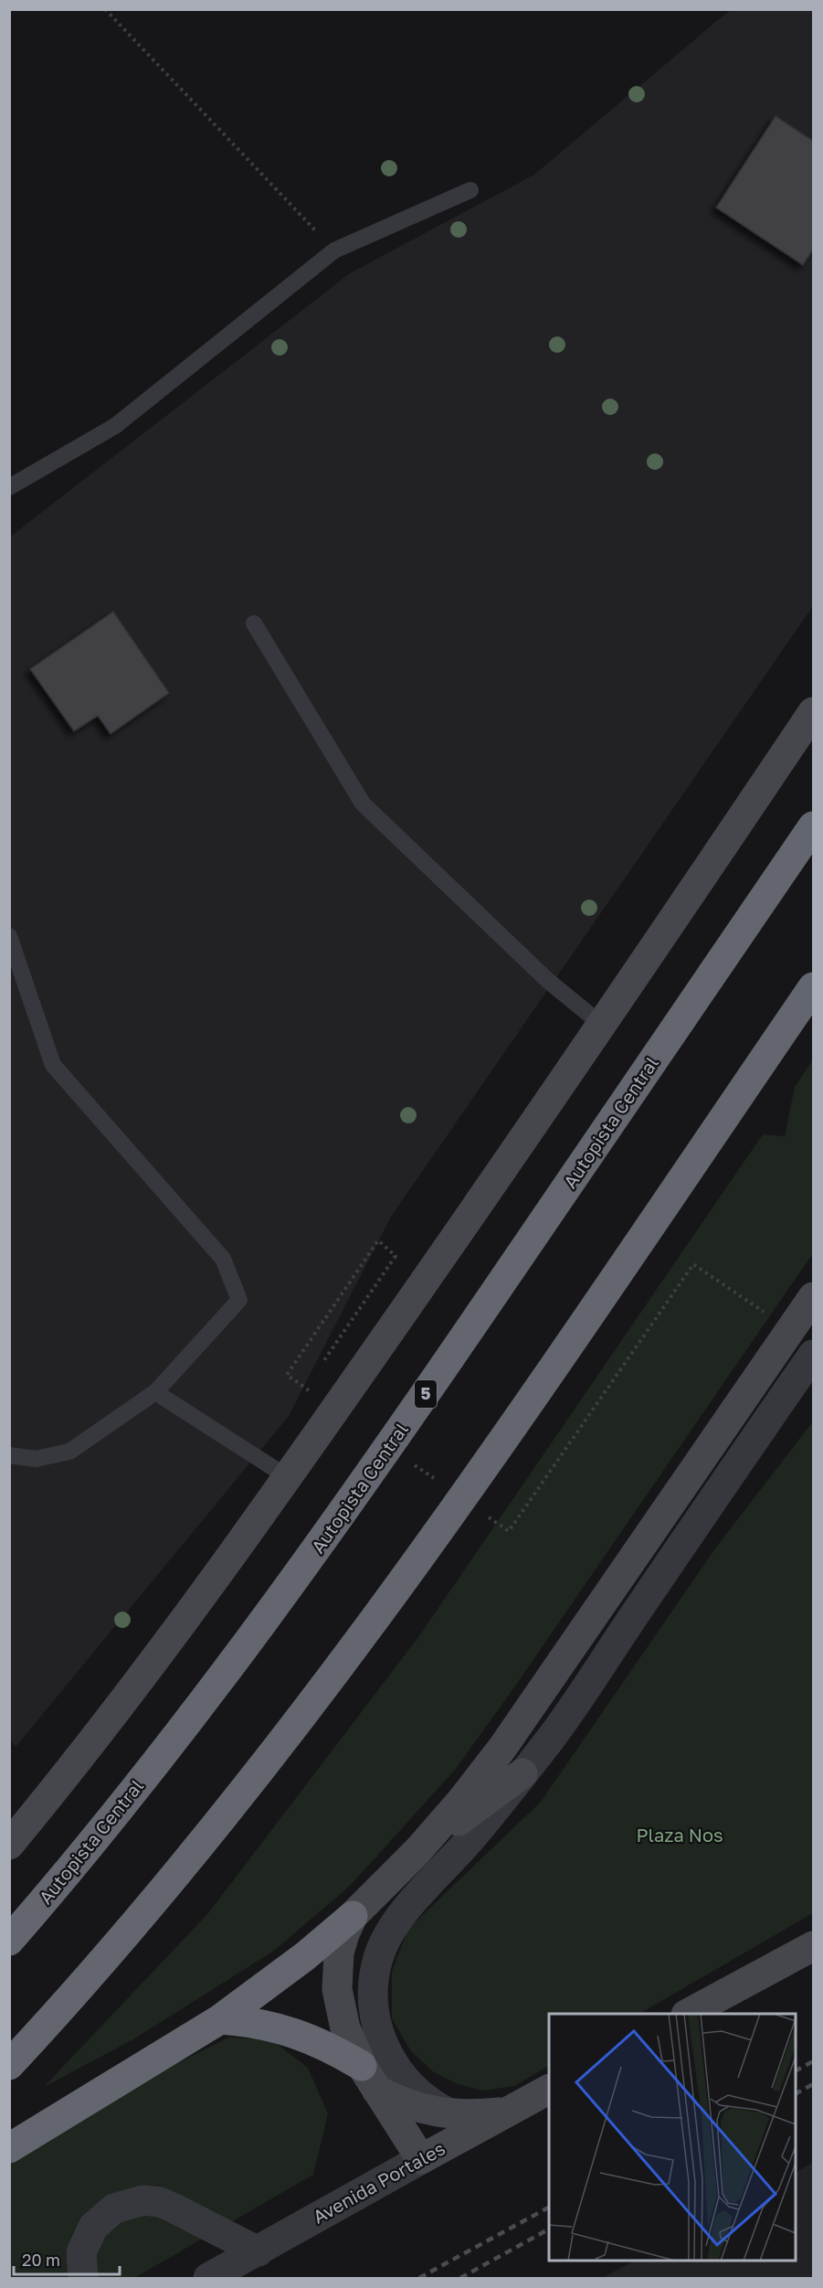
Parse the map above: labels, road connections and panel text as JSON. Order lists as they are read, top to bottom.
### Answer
{
  "streets": {
    "highway": ["Autopista Central", "5"],
    "main road": ["Avenida Portales"]
  },
  "parks": ["Plaza Nos"],
  "scale_bar": "20 m"
}
